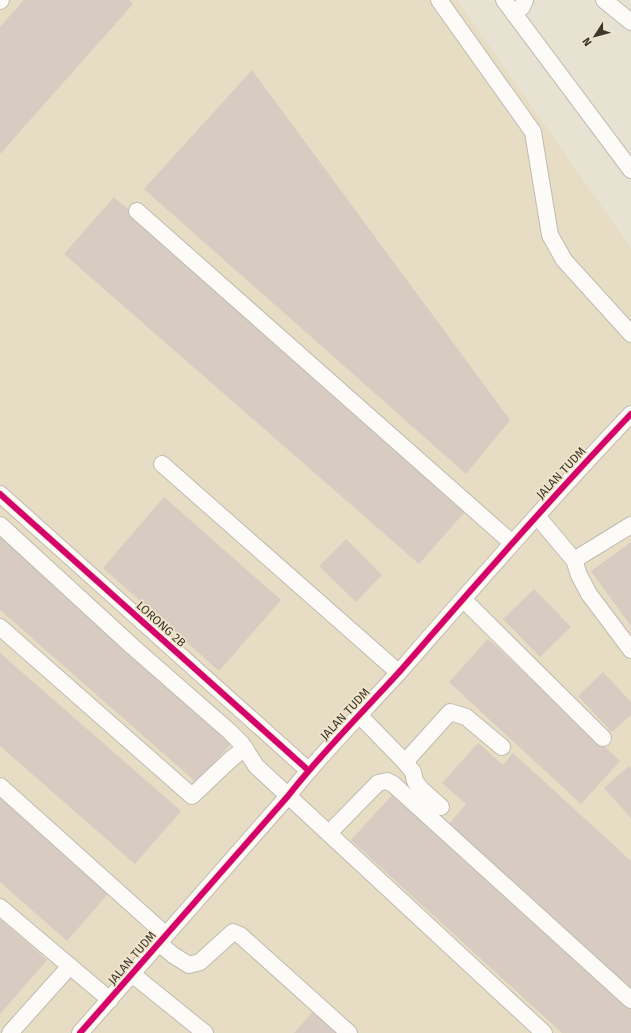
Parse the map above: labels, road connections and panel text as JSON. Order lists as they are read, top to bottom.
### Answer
{
  "streets": {
    "street": ["JALAN TUDM", "LORONG 2B"]
  },
  "crossings": [
    ["JALAN TUDM", "LORONG 2B"]
  ],
  "north": "bottom left"
}
